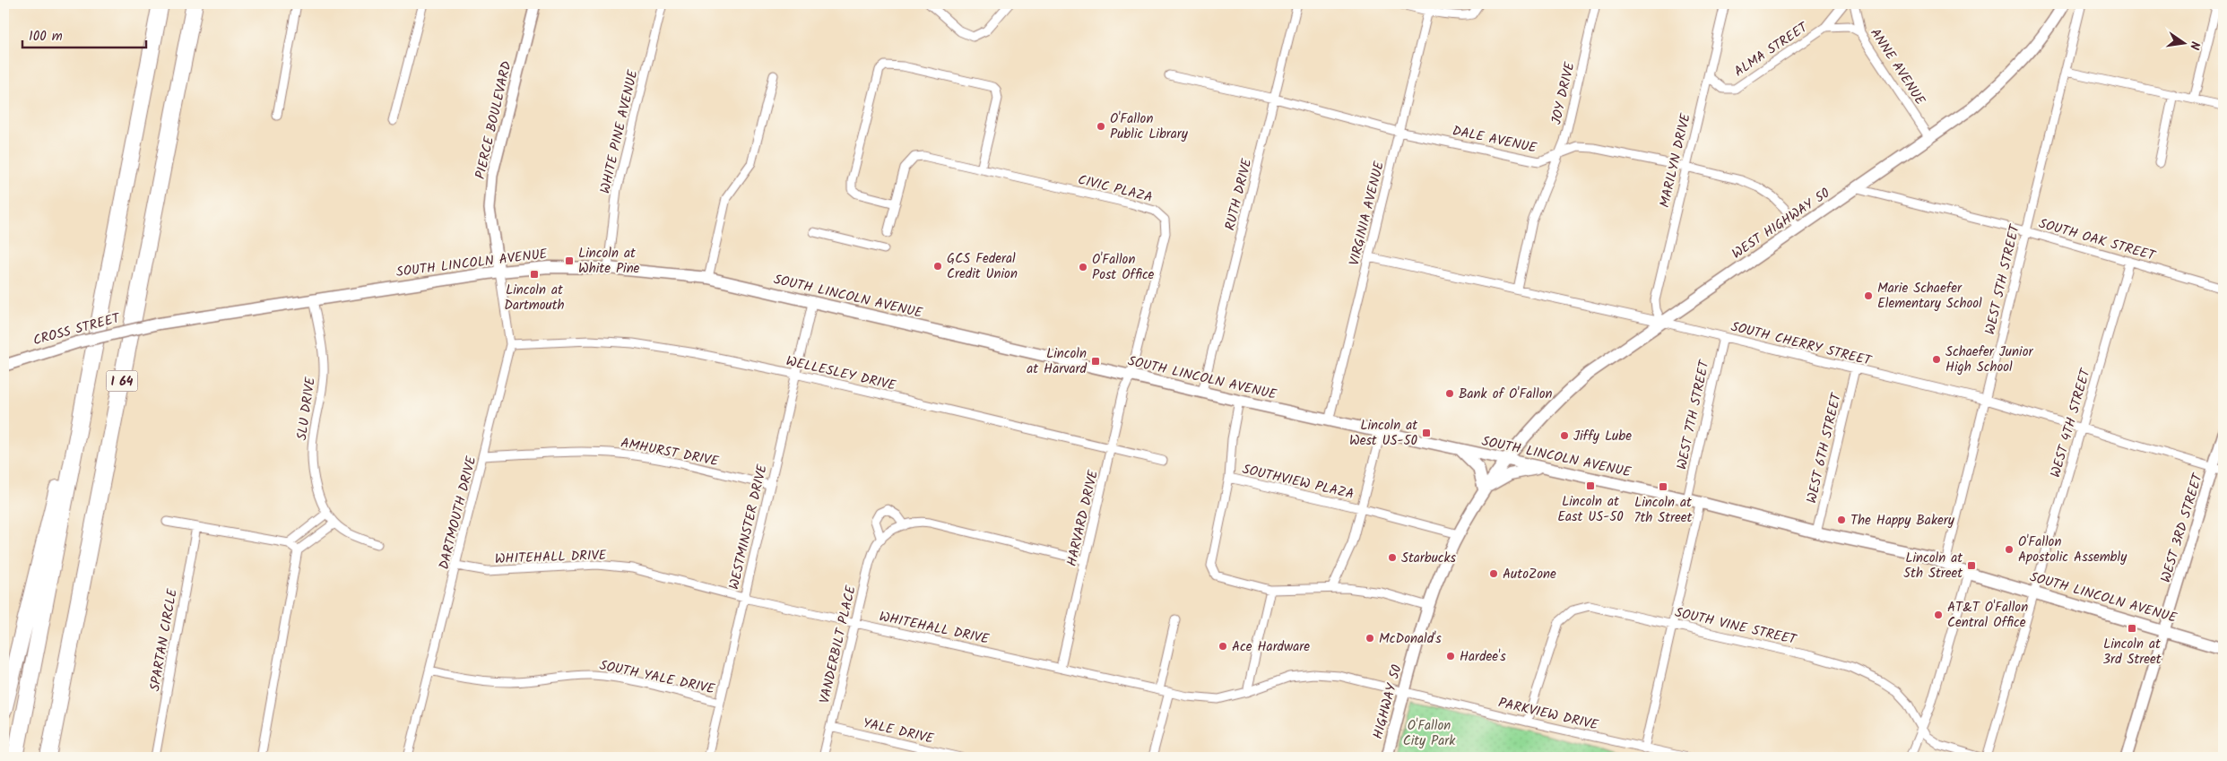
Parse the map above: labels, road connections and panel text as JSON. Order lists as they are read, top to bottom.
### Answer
{
  "streets": {
    "highway": ["I 64"],
    "main road": [
      "WEST HIGHWAY 50",
      "SOUTH LINCOLN AVENUE",
      "CROSS STREET",
      "HIGHWAY 50"
    ],
    "street": [
      "ALMA STREET",
      "ANNE AVENUE",
      "JOY DRIVE",
      "PIERCE BOULEVARD",
      "WHITE PINE AVENUE",
      "DALE AVENUE",
      "MARILYN DRIVE",
      "CIVIC PLAZA",
      "RUTH DRIVE",
      "VIRGINIA AVENUE",
      "SOUTH OAK STREET",
      "WEST 5TH STREET",
      "SOUTH CHERRY STREET",
      "WELLESLEY DRIVE",
      "SLU DRIVE",
      "WEST 7TH STREET",
      "WEST 4TH STREET",
      "WEST 6TH STREET",
      "AMHURST DRIVE",
      "SOUTHVIEW PLAZA",
      "DARTMOUTH DRIVE",
      "HARVARD DRIVE",
      "WESTMINSTER DRIVE",
      "WEST 3RD STREET",
      "WHITEHALL DRIVE",
      "SOUTH VINE STREET",
      "SPARTAN CIRCLE",
      "VANDERBILT PLACE",
      "SOUTH YALE DRIVE",
      "PARKVIEW DRIVE",
      "YALE DRIVE"
    ]
  },
  "crossings": [
    ["ALMA STREET", "ANNE AVENUE"],
    ["ALMA STREET", "MARILYN DRIVE"],
    ["ANNE AVENUE", "WEST HIGHWAY 50"],
    ["JOY DRIVE", "DALE AVENUE"],
    ["JOY DRIVE", "SOUTH CHERRY STREET"],
    ["PIERCE BOULEVARD", "SOUTH LINCOLN AVENUE"],
    ["PIERCE BOULEVARD", "DARTMOUTH DRIVE"],
    ["WHITE PINE AVENUE", "SOUTH LINCOLN AVENUE"],
    ["DALE AVENUE", "MARILYN DRIVE"],
    ["DALE AVENUE", "RUTH DRIVE"],
    ["DALE AVENUE", "VIRGINIA AVENUE"],
    ["DALE AVENUE", "WEST HIGHWAY 50"],
    ["MARILYN DRIVE", "WEST HIGHWAY 50"],
    ["MARILYN DRIVE", "SOUTH CHERRY STREET"],
    ["CIVIC PLAZA", "SOUTH LINCOLN AVENUE"],
    ["CIVIC PLAZA", "HARVARD DRIVE"],
    ["RUTH DRIVE", "SOUTH LINCOLN AVENUE"],
    ["VIRGINIA AVENUE", "SOUTH LINCOLN AVENUE"],
    ["VIRGINIA AVENUE", "SOUTH CHERRY STREET"],
    ["WEST HIGHWAY 50", "SOUTH OAK STREET"],
    ["WEST HIGHWAY 50", "SOUTH LINCOLN AVENUE"],
    ["WEST HIGHWAY 50", "SOUTH CHERRY STREET"],
    ["WEST HIGHWAY 50", "HIGHWAY 50"],
    ["SOUTH OAK STREET", "WEST 5TH STREET"],
    ["SOUTH OAK STREET", "WEST 4TH STREET"],
    ["SOUTH LINCOLN AVENUE", "WEST 5TH STREET"],
    ["SOUTH LINCOLN AVENUE", "CROSS STREET"],
    ["SOUTH LINCOLN AVENUE", "SLU DRIVE"],
    ["SOUTH LINCOLN AVENUE", "WEST 7TH STREET"],
    ["SOUTH LINCOLN AVENUE", "WEST 4TH STREET"],
    ["SOUTH LINCOLN AVENUE", "WEST 6TH STREET"],
    ["SOUTH LINCOLN AVENUE", "SOUTHVIEW PLAZA"],
    ["SOUTH LINCOLN AVENUE", "DARTMOUTH DRIVE"],
    ["SOUTH LINCOLN AVENUE", "HARVARD DRIVE"],
    ["SOUTH LINCOLN AVENUE", "WESTMINSTER DRIVE"],
    ["SOUTH LINCOLN AVENUE", "WEST 3RD STREET"],
    ["SOUTH LINCOLN AVENUE", "HIGHWAY 50"],
    ["WEST 5TH STREET", "SOUTH CHERRY STREET"],
    ["SOUTH CHERRY STREET", "WEST 7TH STREET"],
    ["SOUTH CHERRY STREET", "WEST 4TH STREET"],
    ["SOUTH CHERRY STREET", "WEST 6TH STREET"],
    ["SOUTH CHERRY STREET", "WEST 3RD STREET"],
    ["WELLESLEY DRIVE", "DARTMOUTH DRIVE"],
    ["WELLESLEY DRIVE", "HARVARD DRIVE"],
    ["WELLESLEY DRIVE", "WESTMINSTER DRIVE"],
    ["AMHURST DRIVE", "DARTMOUTH DRIVE"],
    ["AMHURST DRIVE", "WESTMINSTER DRIVE"],
    ["SOUTHVIEW PLAZA", "HIGHWAY 50"],
    ["DARTMOUTH DRIVE", "WHITEHALL DRIVE"],
    ["DARTMOUTH DRIVE", "SOUTH YALE DRIVE"],
    ["HARVARD DRIVE", "WHITEHALL DRIVE"],
    ["HARVARD DRIVE", "VANDERBILT PLACE"],
    ["WESTMINSTER DRIVE", "WHITEHALL DRIVE"],
    ["WESTMINSTER DRIVE", "SOUTH YALE DRIVE"],
    ["WHITEHALL DRIVE", "VANDERBILT PLACE"],
    ["WHITEHALL DRIVE", "HIGHWAY 50"],
    ["WHITEHALL DRIVE", "PARKVIEW DRIVE"],
    ["SOUTH VINE STREET", "PARKVIEW DRIVE"],
    ["VANDERBILT PLACE", "YALE DRIVE"],
    ["HIGHWAY 50", "PARKVIEW DRIVE"]
  ],
  "parks": ["O'Fallon City Park"],
  "places": {
    "other": [
      "O'Fallon Public Library",
      "GCS Federal Credit Union",
      "O'Fallon Post Office",
      "Marie Schaefer Elementary School",
      "Schaefer Junior High School",
      "Bank of O'Fallon",
      "Jiffy Lube",
      "The Happy Bakery",
      "O'Fallon Apostolic Assembly",
      "Starbucks",
      "AutoZone",
      "AT&T O'Fallon Central Office",
      "McDonald's",
      "Ace Hardware",
      "Hardee's"
    ],
    "transit": [
      "Lincoln at White Pine",
      "Lincoln at Dartmouth",
      "Lincoln at Harvard",
      "Lincoln at West US-50",
      "Lincoln at East US-50",
      "Lincoln at 7th Street",
      "Lincoln at 5th Street",
      "Lincoln at 3rd Street"
    ]
  },
  "scale_bar": "100 m",
  "north": "right"
}
